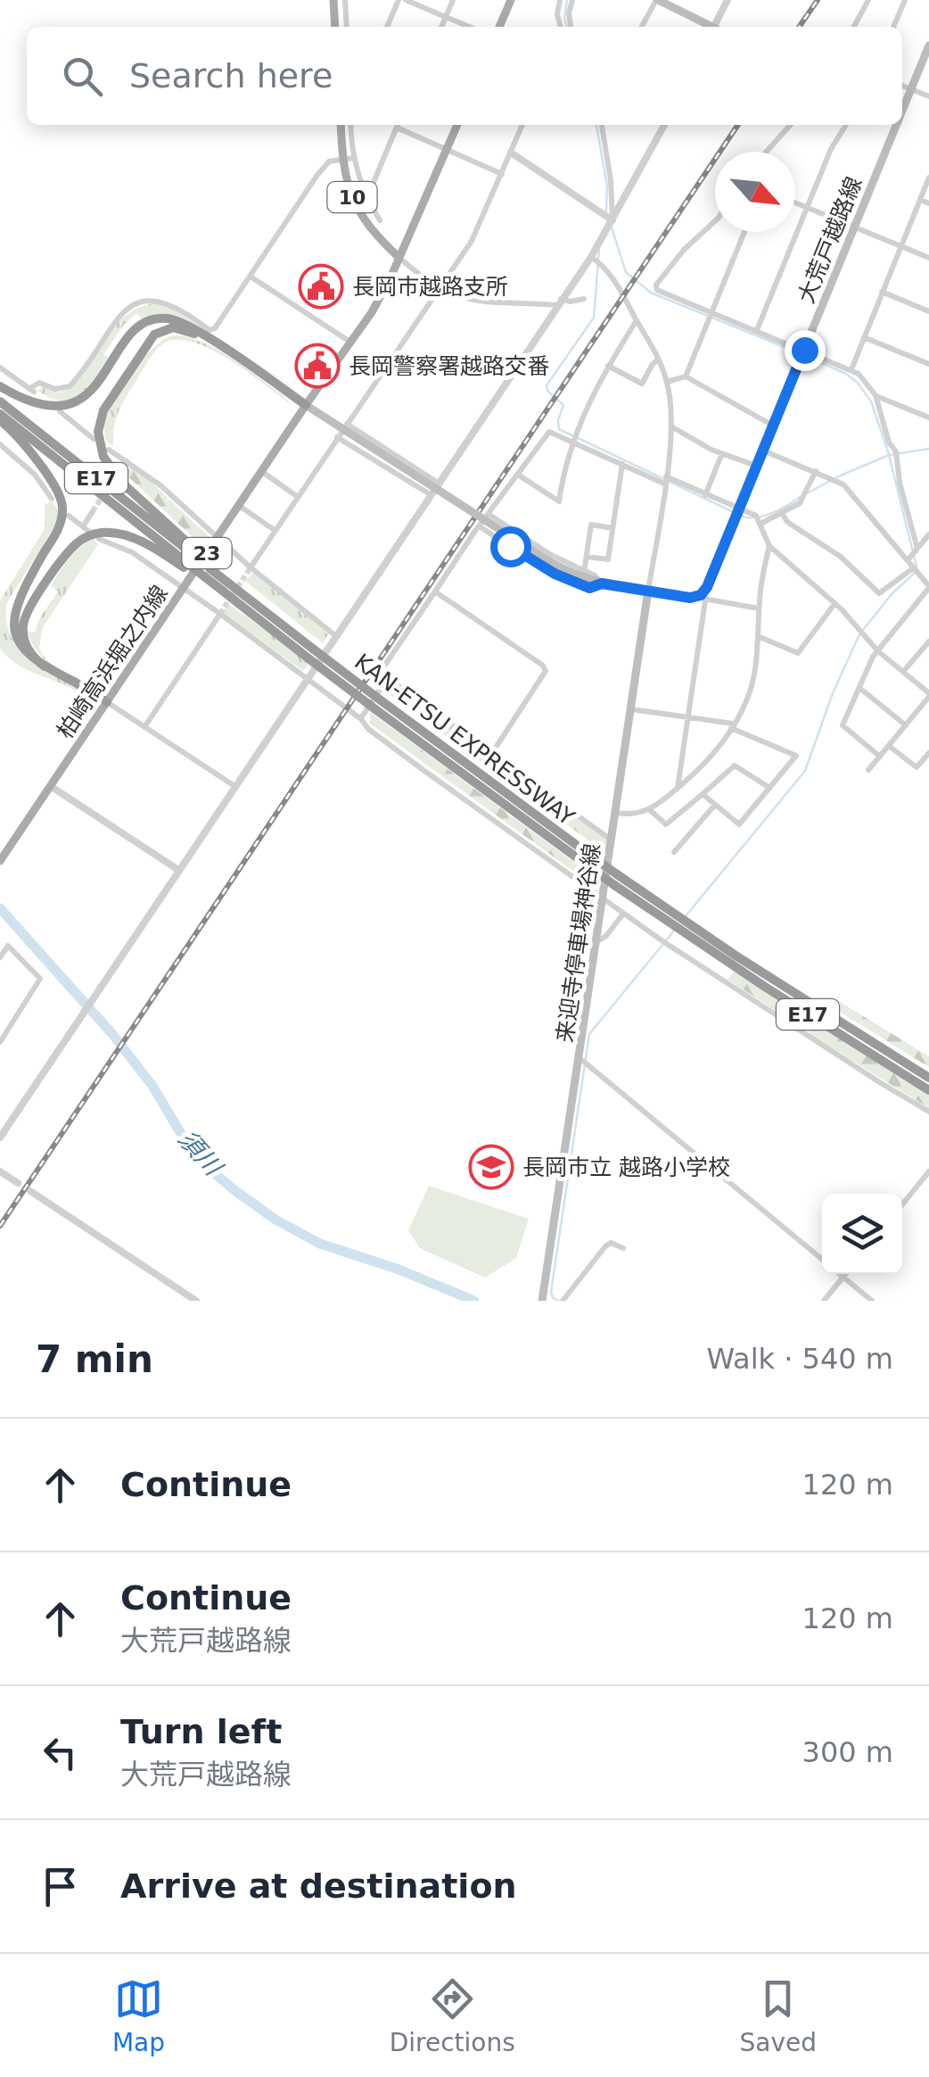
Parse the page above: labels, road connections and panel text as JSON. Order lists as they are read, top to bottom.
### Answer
{
  "streets": {
    "highway": ["E17", "KAN-ETSU EXPRESSWAY"],
    "main road": [
      "10",
      "大荒戸越路線",
      "23",
      "柏崎高浜堀之内線",
      "来迎寺停車場神谷線"
    ]
  },
  "crossings": [
    ["10", "柏崎高浜堀之内線"]
  ],
  "water": ["須川"],
  "places": {
    "public building": ["長岡市越路支所", "長岡警察署越路交番"],
    "school or university": ["長岡市立 越路小学校"]
  },
  "north": "bottom right",
  "page": {
    "search": "Search here",
    "heading": ["7 min", "Walk · 540 m"],
    "list": [
      ["Continue", "120 m"],
      ["Continue", "大荒戸越路線", "120 m"],
      ["Turn left", "大荒戸越路線", "300 m"],
      "Arrive at destination"
    ],
    "nav": ["Map", "Directions", "Saved"]
  }
}
